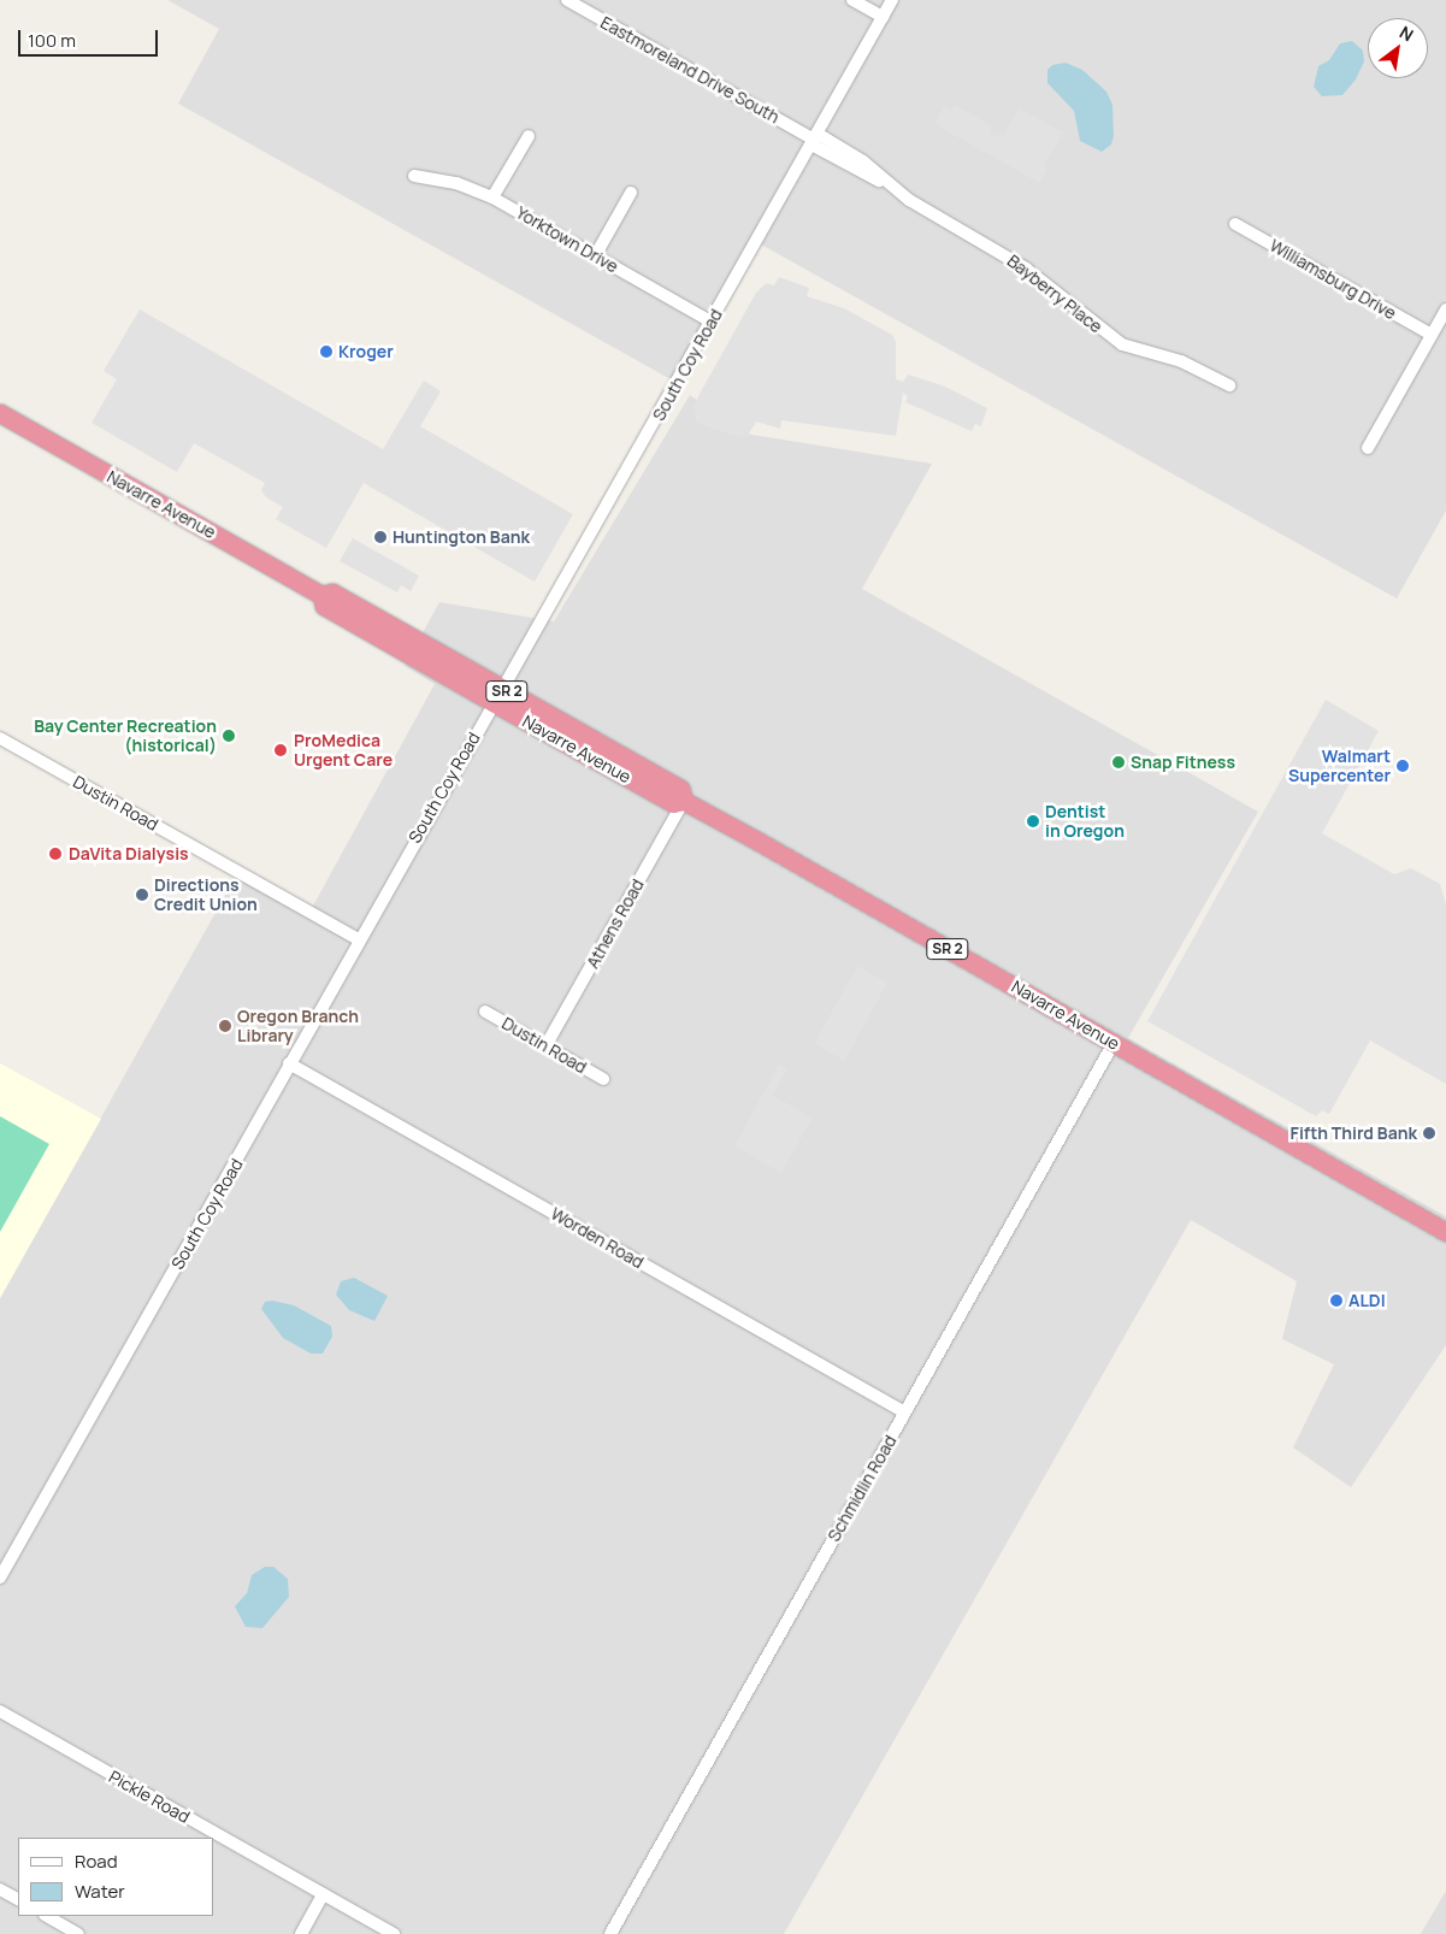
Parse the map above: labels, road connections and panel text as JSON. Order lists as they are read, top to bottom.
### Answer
{
  "streets": {
    "highway": ["Navarre Avenue", "SR 2"],
    "street": [
      "Eastmoreland Drive South",
      "Yorktown Drive",
      "Williamsburg Drive",
      "Bayberry Place",
      "South Coy Road",
      "Dustin Road",
      "Athens Road",
      "Worden Road",
      "Schmidlin Road",
      "Pickle Road"
    ]
  },
  "crossings": [
    ["Eastmoreland Drive South", "Bayberry Place"],
    ["Eastmoreland Drive South", "South Coy Road"],
    ["Yorktown Drive", "South Coy Road"],
    ["Bayberry Place", "South Coy Road"],
    ["South Coy Road", "Navarre Avenue"],
    ["South Coy Road", "Dustin Road"],
    ["South Coy Road", "Worden Road"],
    ["Navarre Avenue", "Athens Road"],
    ["Navarre Avenue", "Schmidlin Road"],
    ["Dustin Road", "Athens Road"],
    ["Worden Road", "Schmidlin Road"]
  ],
  "places": [
    "Kroger",
    "Huntington Bank",
    "Bay Center Recreation (historical)",
    "ProMedica Urgent Care",
    "Snap Fitness",
    "Walmart Supercenter",
    "Dentist in Oregon",
    "DaVita Dialysis",
    "Directions Credit Union",
    "Oregon Branch Library",
    "Fifth Third Bank",
    "ALDI"
  ],
  "legend": ["Road", "Water"],
  "scale_bar": "100 m",
  "north": "top right"
}
